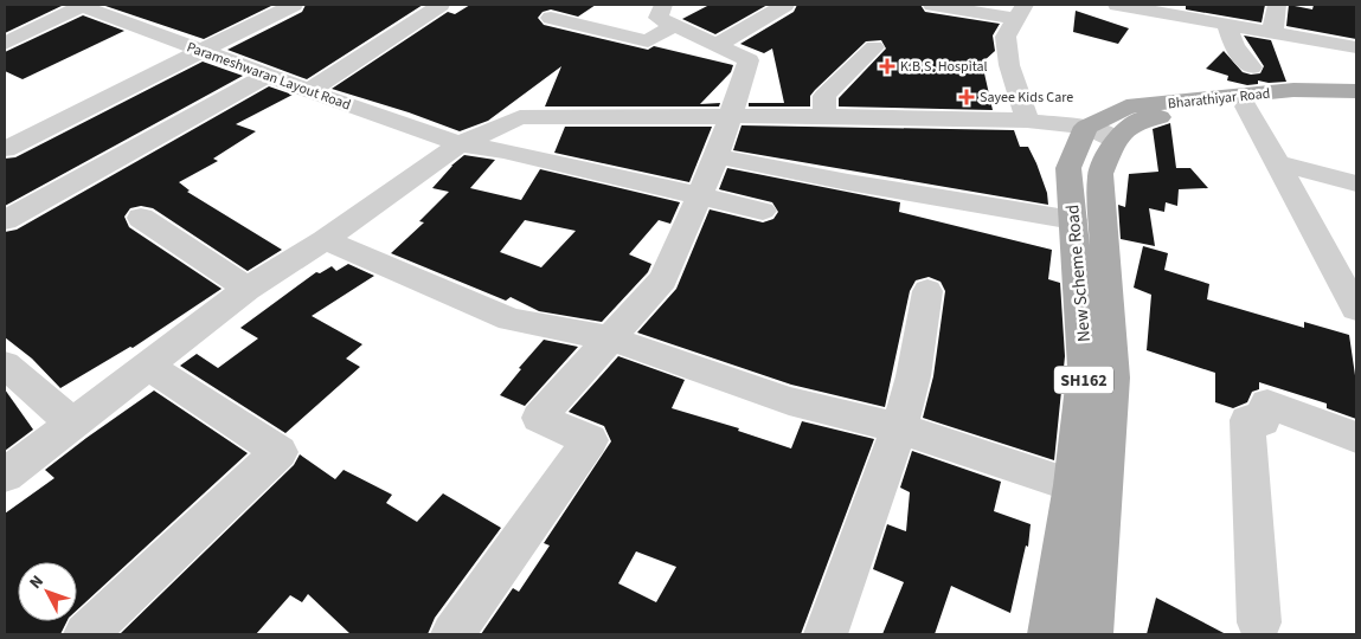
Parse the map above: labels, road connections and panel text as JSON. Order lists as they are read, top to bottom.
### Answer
{
  "streets": {
    "main road": ["Bharathiyar Road", "New Scheme Road", "SH162"],
    "street": ["Parameshwaran Layout Road"]
  },
  "crossings": [
    ["Bharathiyar Road", "New Scheme Road"]
  ],
  "places": {
    "health": ["K.B.S. Hospital", "Sayee Kids Care"]
  },
  "north": "top left"
}
